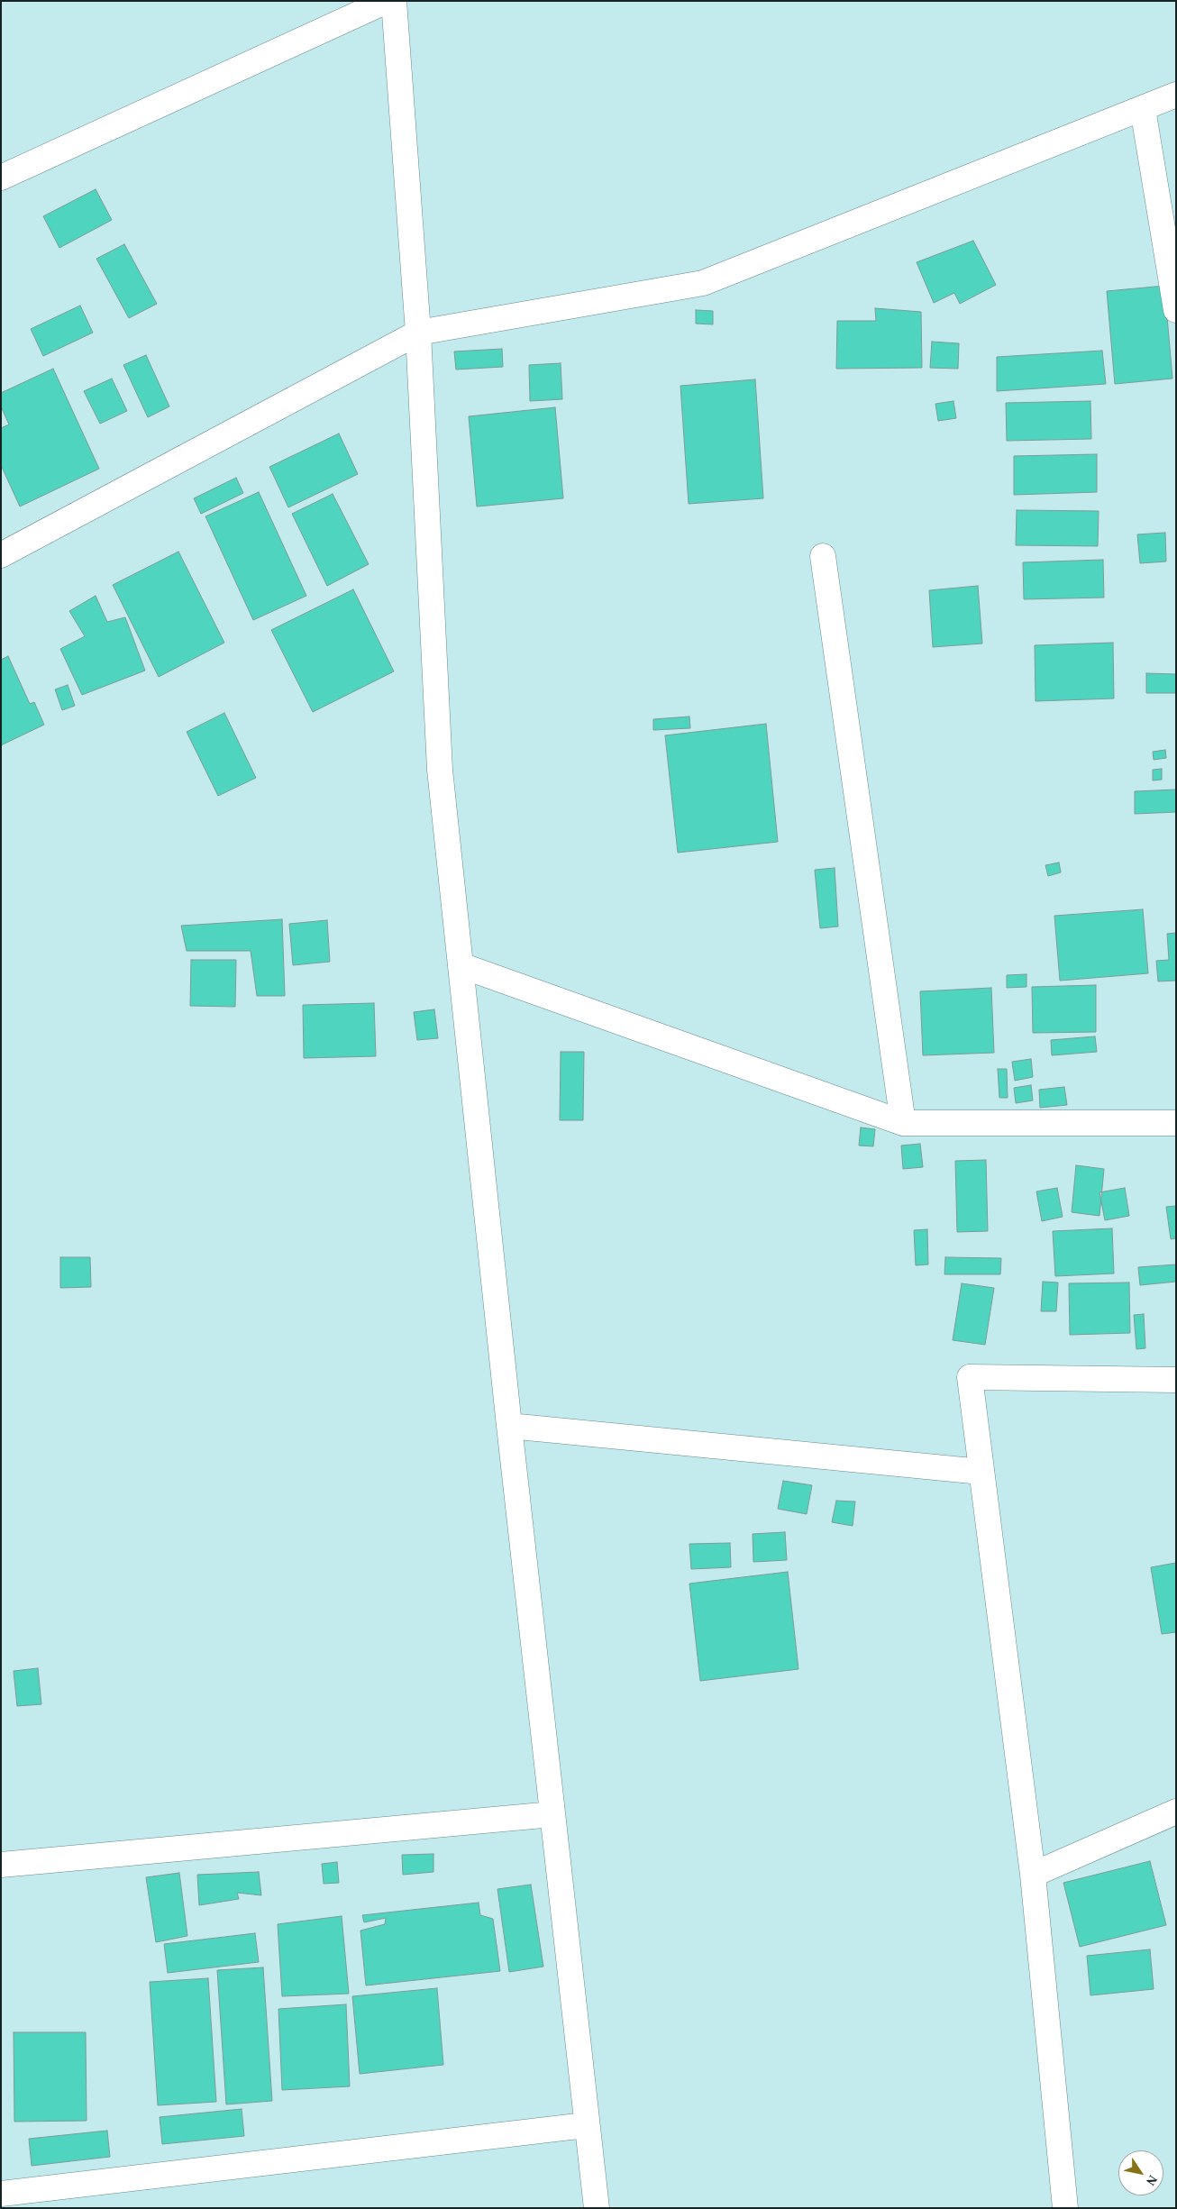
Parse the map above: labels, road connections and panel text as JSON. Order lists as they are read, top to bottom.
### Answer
{
  "north": "bottom right"
}
